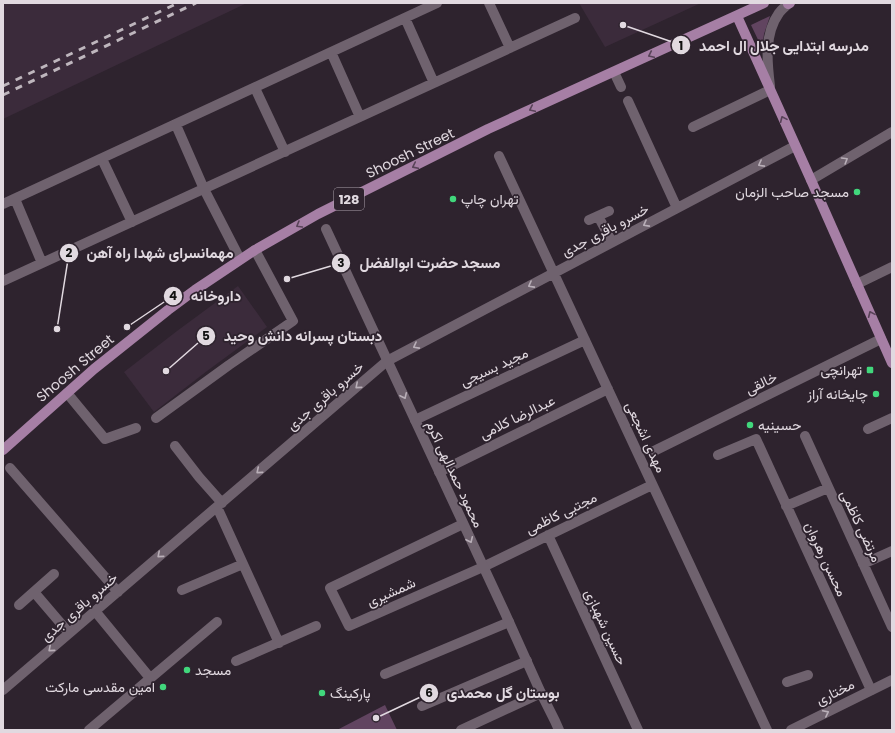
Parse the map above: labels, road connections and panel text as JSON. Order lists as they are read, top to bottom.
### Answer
{
  "streets": {
    "main road": ["Shoosh Street", "128"],
    "street": [
      "خسرو باقری جدی",
      "مجید بسیجی",
      "خالقی",
      "عبدالرضا کلامی",
      "مهدی اشجعی",
      "محمود حمدالهی اکرم",
      "مجتبی کاظمی",
      "مرتضی کاظمی",
      "محسن رهروان",
      "شمشیری",
      "حسین شهبازی",
      "مختاری"
    ]
  },
  "crossings": [
    ["خسرو باقری جدی", "مهدی اشجعی"],
    ["خسرو باقری جدی", "محمود حمدالهی اکرم"],
    ["مجید بسیجی", "مهدی اشجعی"],
    ["مجید بسیجی", "محمود حمدالهی اکرم"],
    ["عبدالرضا کلامی", "مهدی اشجعی"],
    ["عبدالرضا کلامی", "محمود حمدالهی اکرم"],
    ["مهدی اشجعی", "مجتبی کاظمی"],
    ["محمود حمدالهی اکرم", "مجتبی کاظمی"],
    ["محمود حمدالهی اکرم", "شمشیری"],
    ["مجتبی کاظمی", "شمشیری"],
    ["مجتبی کاظمی", "حسین شهبازی"],
    ["محسن رهروان", "مختاری"]
  ],
  "one_way": ["Shoosh Street", "مختاری"],
  "places": {
    "other": [
      "مدرسه ابتدایی جلال ال احمد",
      "مسجد صاحب الزمان",
      "تهران چاپ",
      "مسجد حضرت ابوالفضل",
      "داروخانه",
      "مهمانسرای شهدا راه آهن",
      "دبستان پسرانه دانش وحید",
      "چایخانه آراز",
      "حسینیه",
      "مسجد",
      "امین مقدسی مارکت",
      "پارکینگ",
      "بوستان گل محمدی"
    ],
    "transit": ["تهرانچی"]
  }
}
